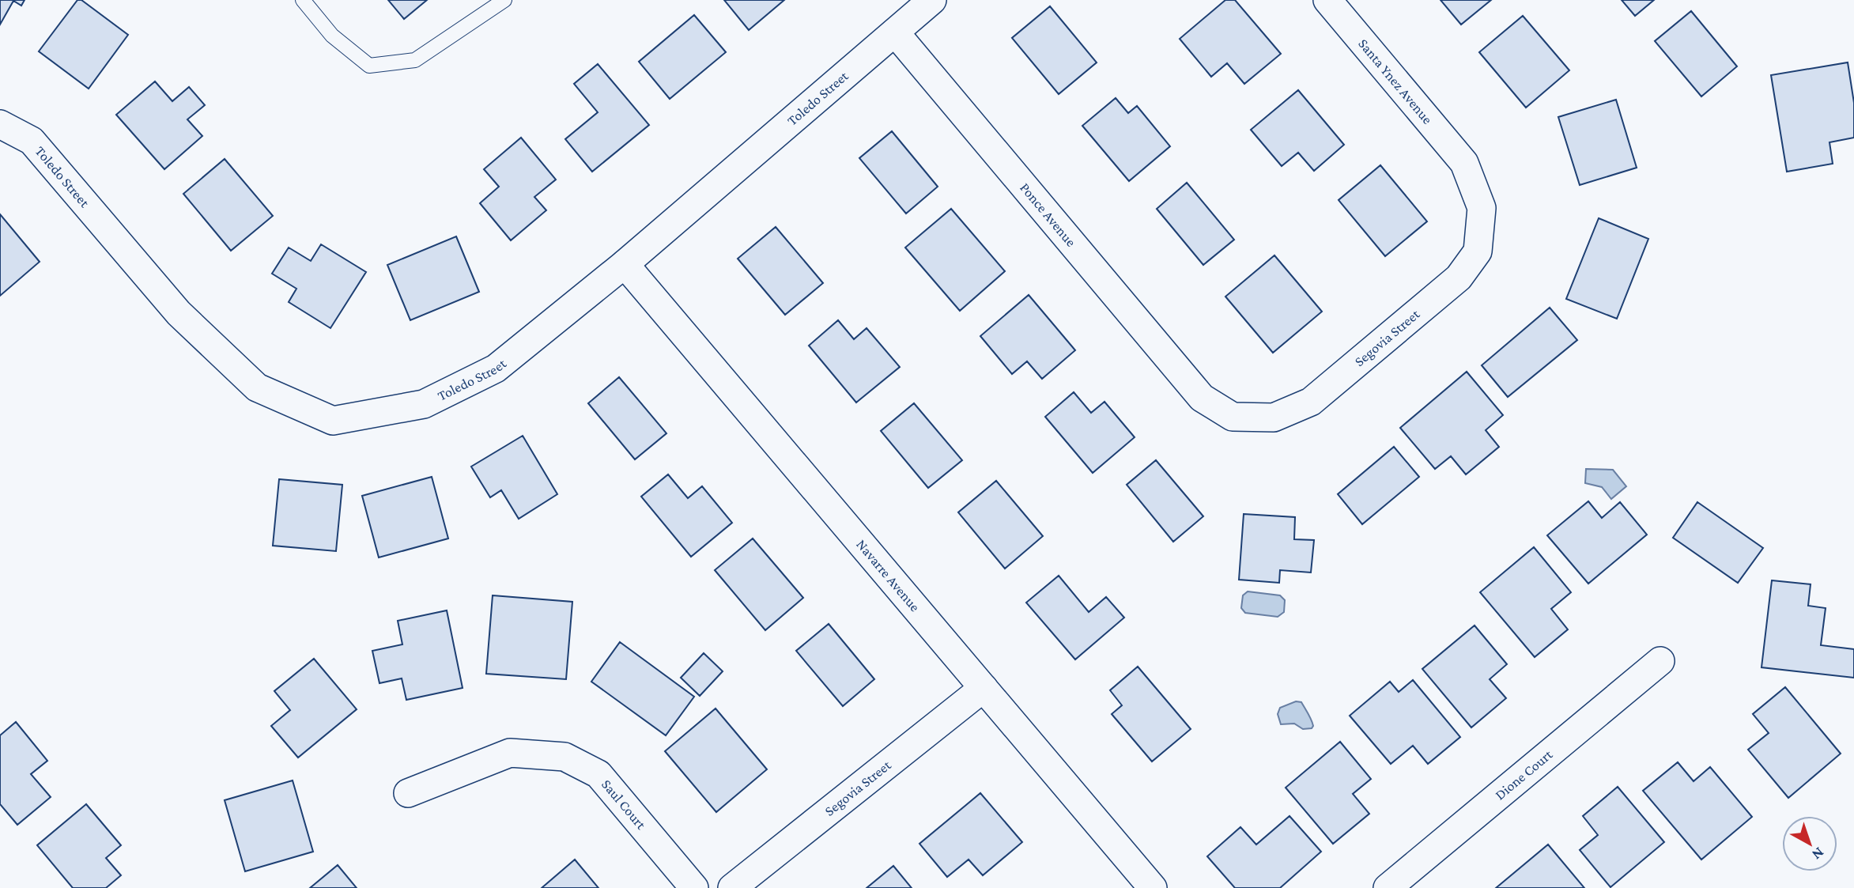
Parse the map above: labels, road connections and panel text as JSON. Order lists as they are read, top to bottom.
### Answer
{
  "streets": {
    "street": [
      "Santa Ynez Avenue",
      "Toledo Street",
      "Ponce Avenue",
      "Segovia Street",
      "Navarre Avenue",
      "Dione Court",
      "Saul Court"
    ]
  },
  "crossings": [
    ["Santa Ynez Avenue", "Segovia Street"],
    ["Toledo Street", "Ponce Avenue"],
    ["Toledo Street", "Navarre Avenue"],
    ["Ponce Avenue", "Segovia Street"],
    ["Segovia Street", "Navarre Avenue"]
  ],
  "north": "bottom right"
}
